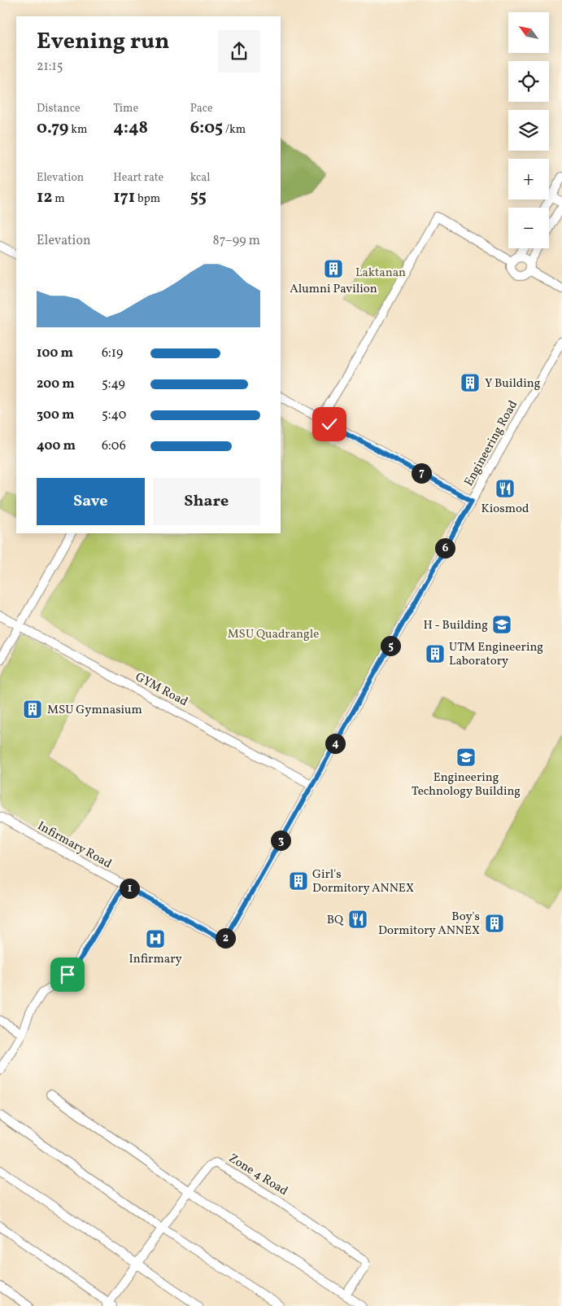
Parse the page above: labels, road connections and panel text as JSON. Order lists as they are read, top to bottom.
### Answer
{
  "streets": {
    "street": [
      "Engineering Road",
      "GYM Road",
      "Infirmary Road",
      "Zone 4 Road"
    ]
  },
  "crossings": [
    ["Engineering Road", "GYM Road"],
    ["Engineering Road", "Infirmary Road"]
  ],
  "parks": ["Laktanan", "MSU Quadrangle"],
  "places": {
    "building": [
      "Alumni Pavilion",
      "Y Building",
      "UTM Engineering Laboratory",
      "MSU Gymnasium",
      "Girl's Dormitory ANNEX",
      "Boy's Dormitory ANNEX"
    ],
    "restaurant": ["Kiosmod", "BQ"],
    "school or university": ["H - Building", "Engineering Technology Building"],
    "hospital": ["Infirmary"]
  },
  "north": "top left",
  "page": {
    "map_buttons": ["+", "−"],
    "heading": ["Evening run", "21:15"],
    "stats": [
      ["Distance", "0.79 km"],
      ["Time", "4:48"],
      ["Pace", "6:05 /km"],
      ["Elevation", "12 m"],
      ["Heart rate", "171 bpm"],
      ["kcal", "55"]
    ],
    "chart": ["Elevation", "87–99 m"],
    "list": [
      {
        "name": "100 m",
        "note": "6:19"
      },
      {
        "name": "200 m",
        "note": "5:49"
      },
      {
        "name": "300 m",
        "note": "5:40"
      },
      {
        "name": "400 m",
        "note": "6:06"
      }
    ],
    "pins": [
      "7",
      "6",
      "5",
      "4",
      "3",
      "1",
      "2"
    ],
    "buttons": ["Save", "Share"]
  }
}
